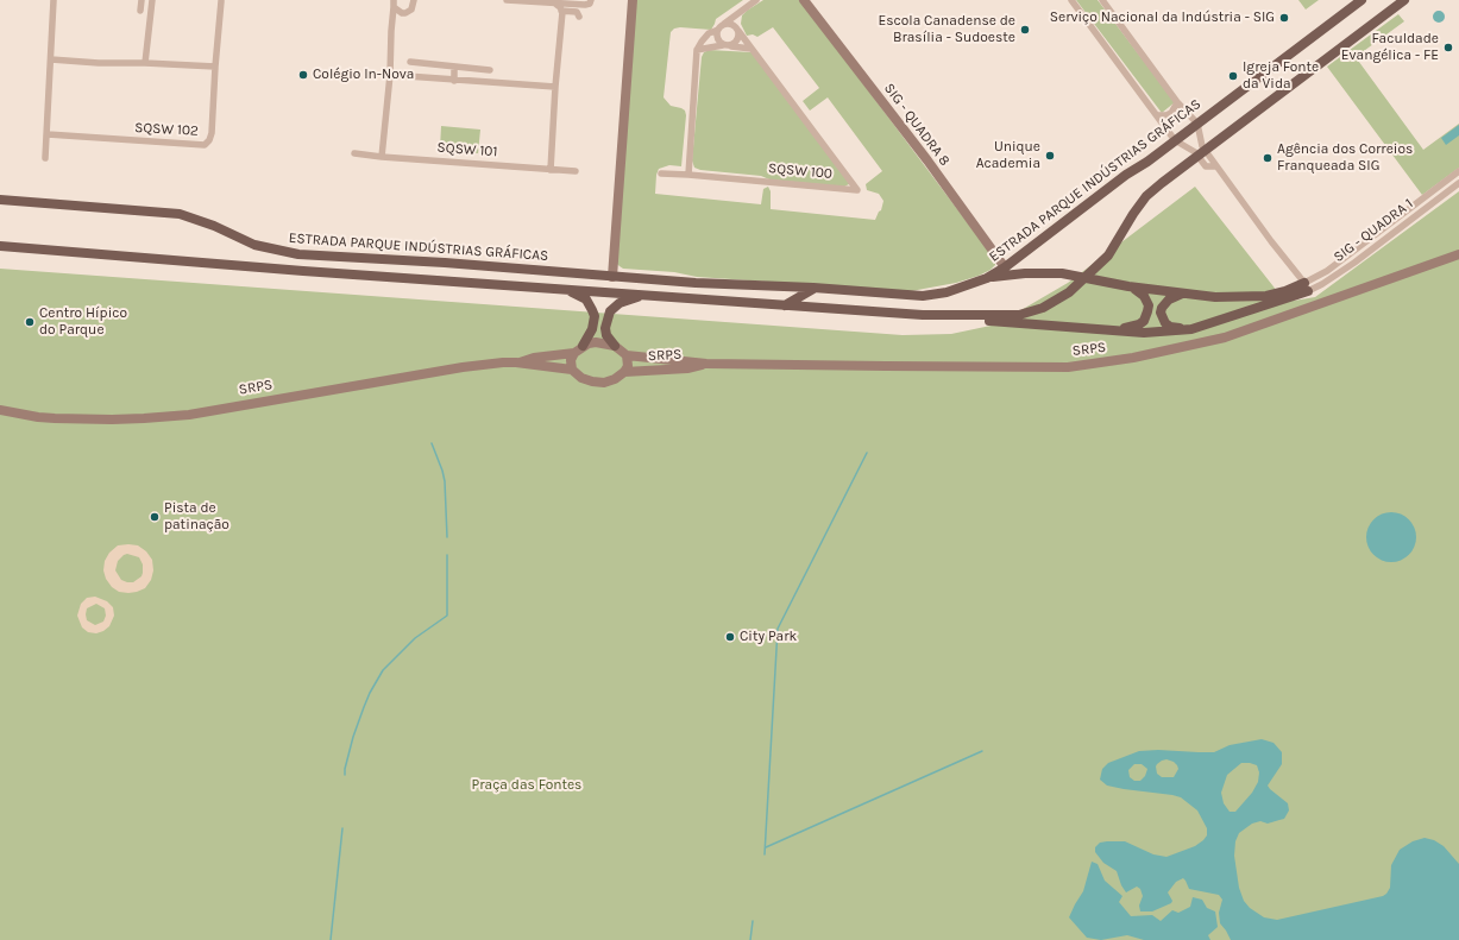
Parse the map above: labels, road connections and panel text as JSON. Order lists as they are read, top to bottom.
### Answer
{
  "streets": {
    "main road": ["SIG - QUADRA 8", "ESTRADA PARQUE INDÚSTRIAS GRÁFICAS", "SRPS"],
    "street": [
      "SQSW 102",
      "SQSW 101",
      "SQSW 100",
      "SIG - QUADRA 1"
    ]
  },
  "crossings": [
    ["SIG - QUADRA 8", "ESTRADA PARQUE INDÚSTRIAS GRÁFICAS"]
  ],
  "parks": ["Praça das Fontes"],
  "places": [
    "Serviço Nacional da Indústria - SIG",
    "Escola Canadense de Brasília - Sudoeste",
    "Faculdade Evangélica - FE",
    "Colégio In-Nova",
    "Igreja Fonte da Vida",
    "Unique Academia",
    "Agência dos Correios Franqueada SIG",
    "Centro Hípico do Parque",
    "Pista de patinação",
    "City Park"
  ]
}
